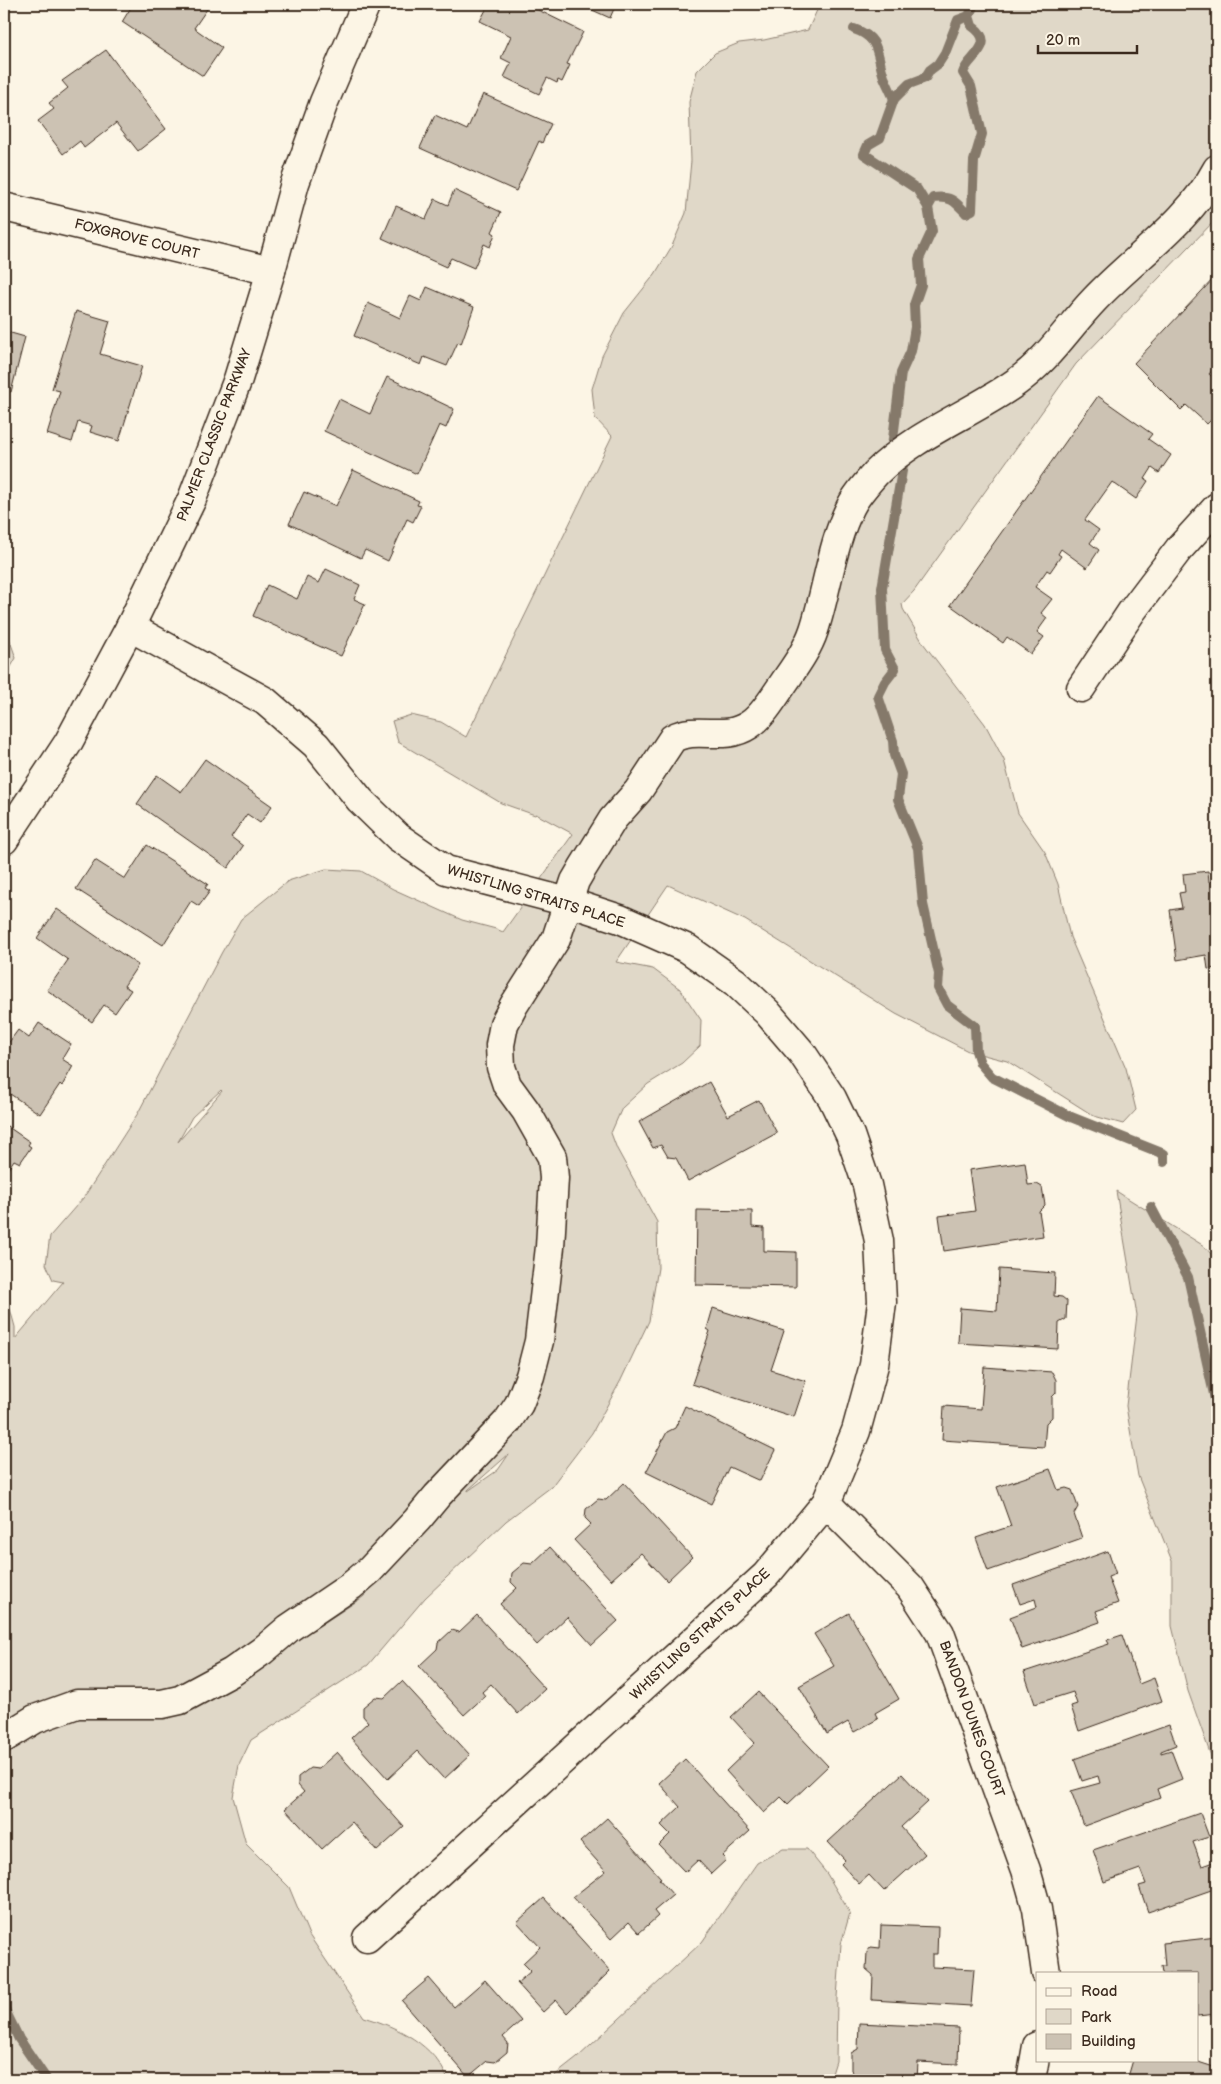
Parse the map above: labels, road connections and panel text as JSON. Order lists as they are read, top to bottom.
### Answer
{
  "streets": {
    "street": [
      "FOXGROVE COURT",
      "PALMER CLASSIC PARKWAY",
      "WHISTLING STRAITS PLACE",
      "BANDON DUNES COURT"
    ]
  },
  "crossings": [
    ["FOXGROVE COURT", "PALMER CLASSIC PARKWAY"],
    ["PALMER CLASSIC PARKWAY", "WHISTLING STRAITS PLACE"],
    ["WHISTLING STRAITS PLACE", "BANDON DUNES COURT"]
  ],
  "legend": ["Road", "Park", "Building"],
  "scale_bar": "20 m"
}
